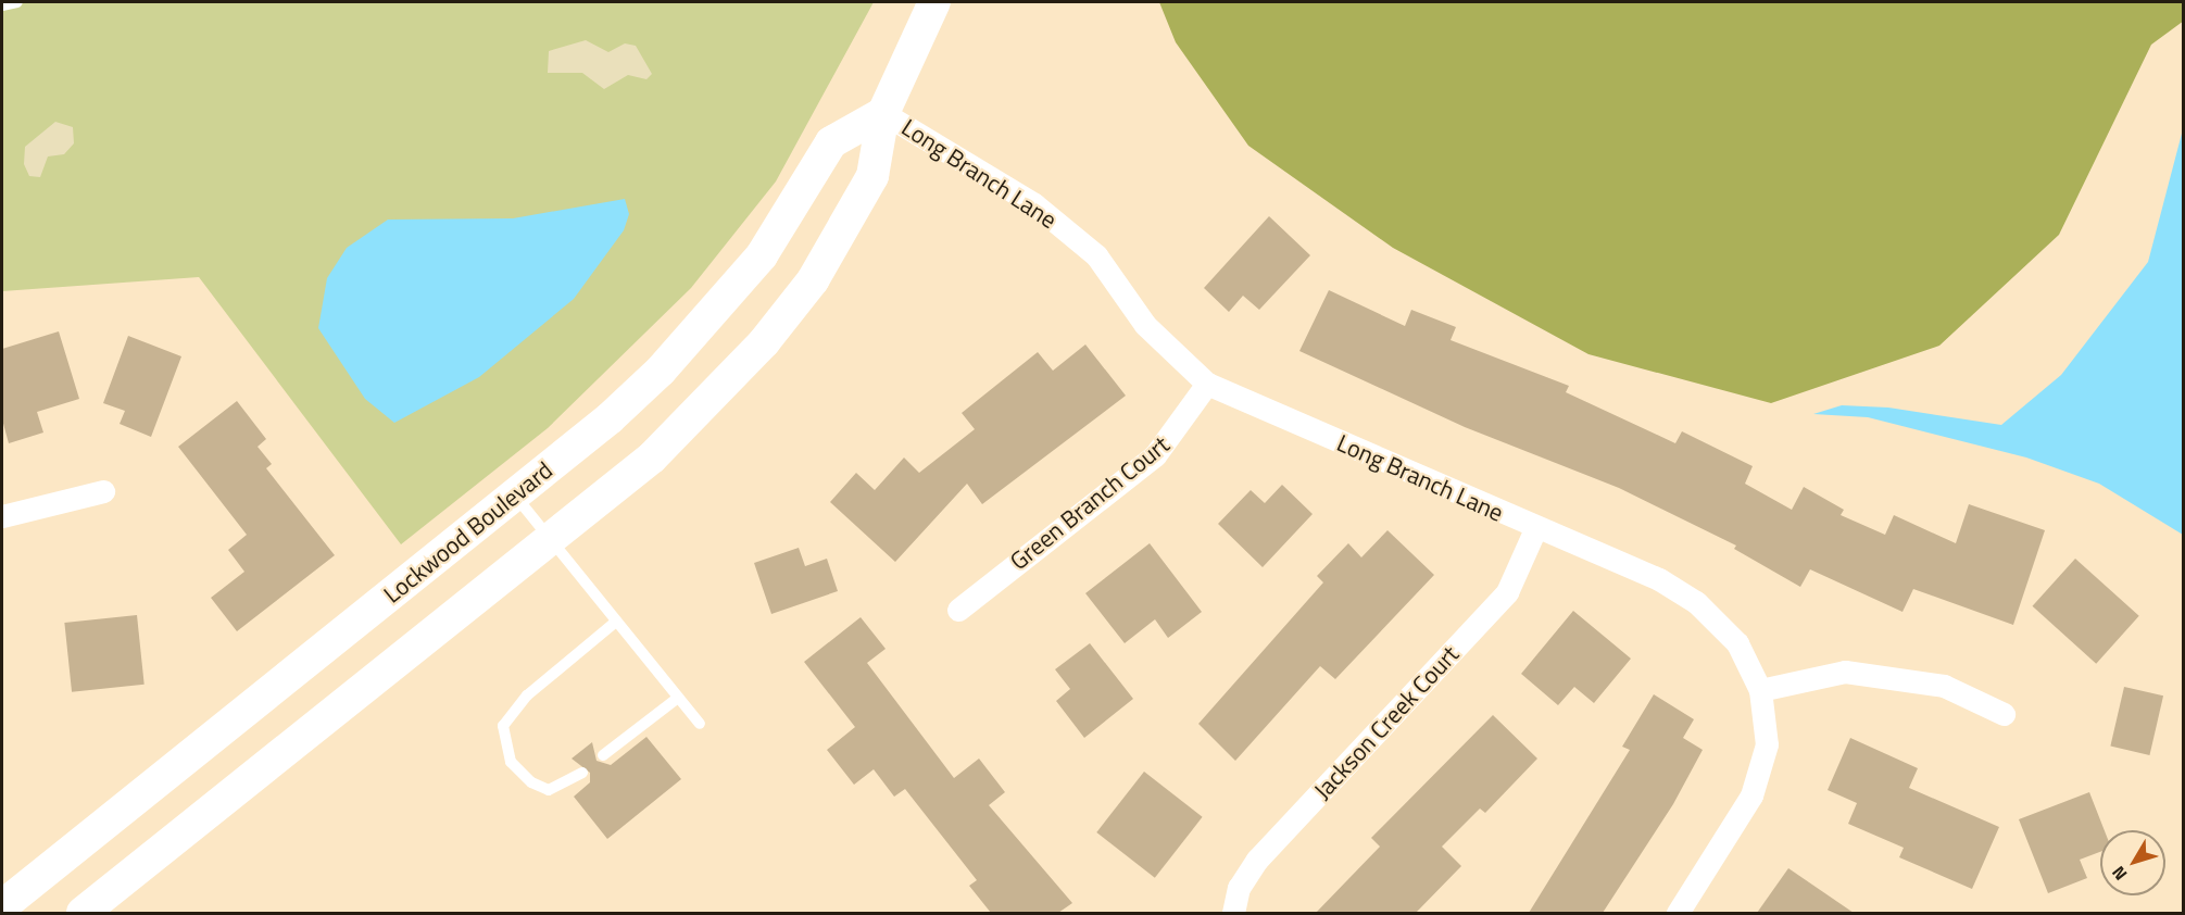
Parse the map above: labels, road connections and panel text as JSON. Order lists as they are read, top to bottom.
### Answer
{
  "streets": {
    "main road": ["Lockwood Boulevard"],
    "street": ["Long Branch Lane", "Green Branch Court", "Jackson Creek Court"]
  },
  "crossings": [
    ["Long Branch Lane", "Green Branch Court"],
    ["Long Branch Lane", "Lockwood Boulevard"],
    ["Long Branch Lane", "Jackson Creek Court"]
  ],
  "north": "bottom left"
}
